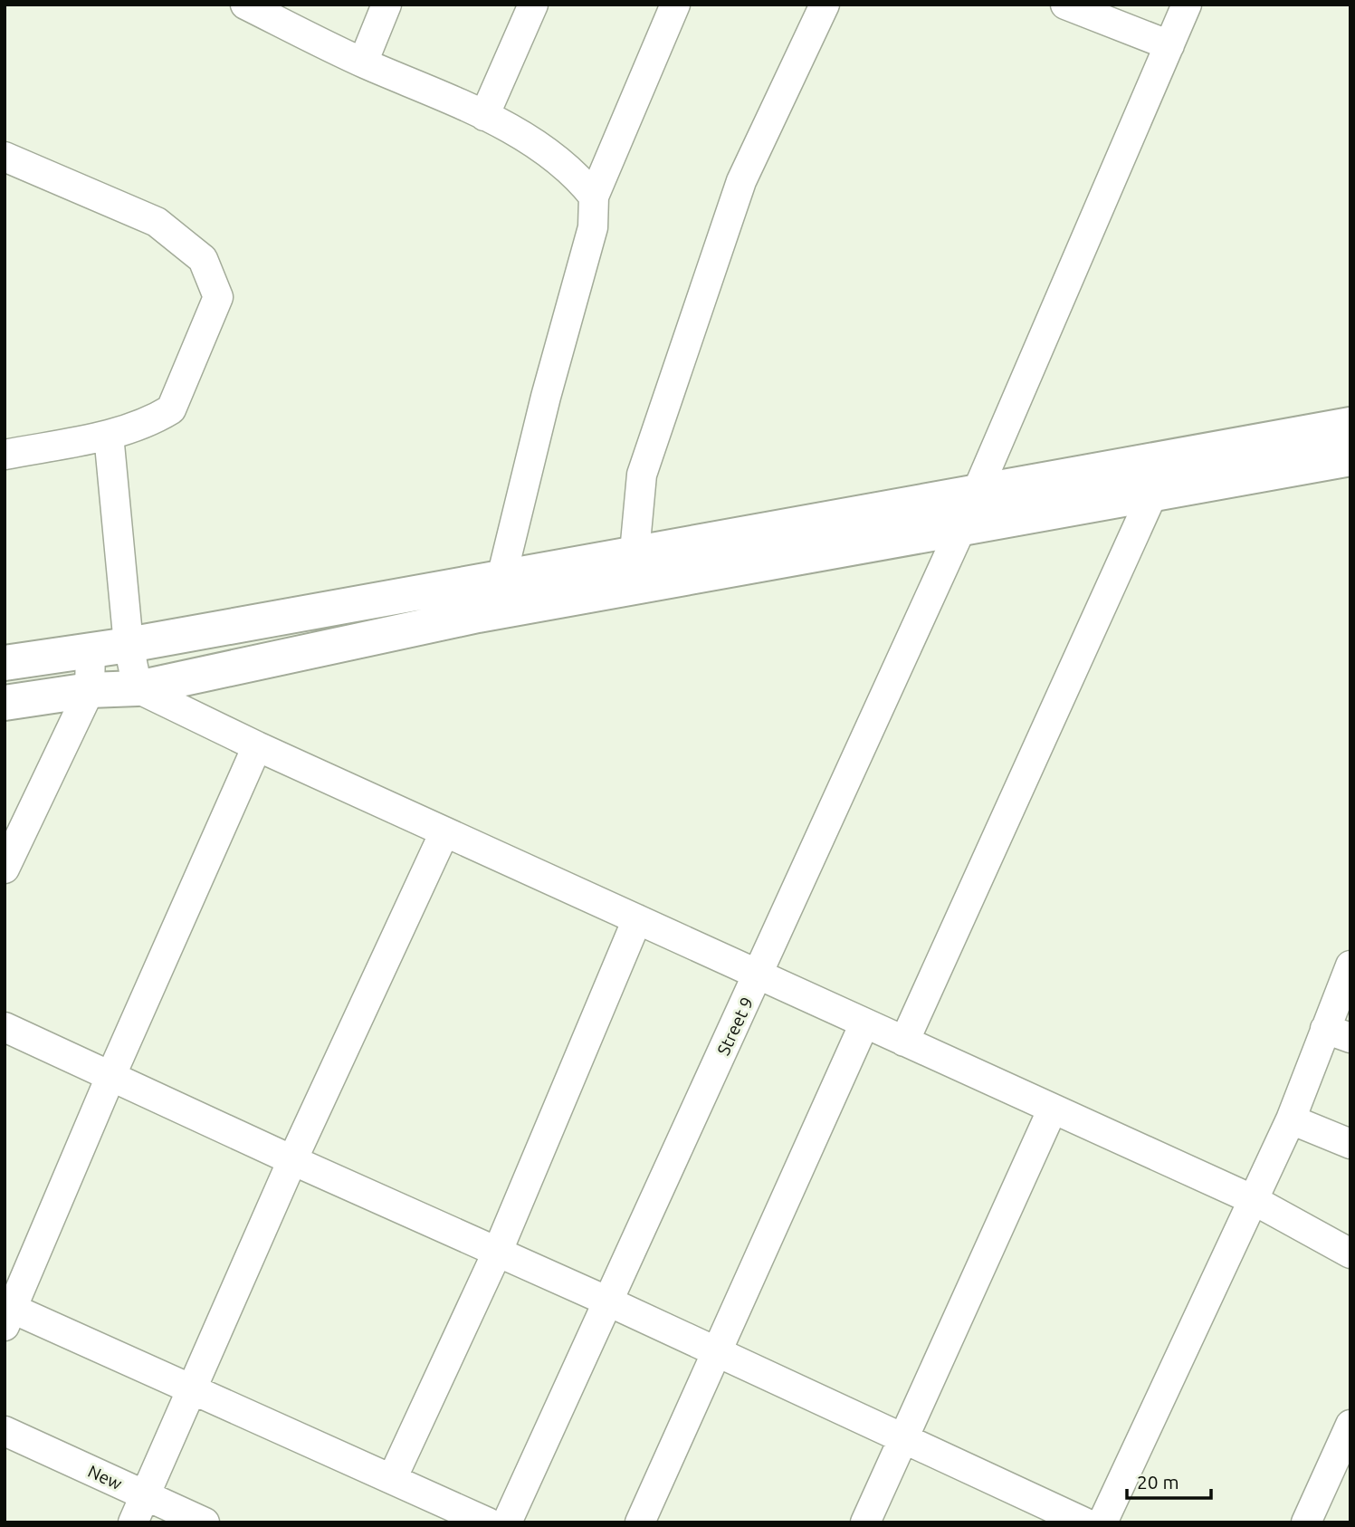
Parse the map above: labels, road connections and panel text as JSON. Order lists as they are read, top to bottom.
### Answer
{
  "streets": {
    "street": ["Street 9", "New"]
  },
  "scale_bar": "20 m"
}
